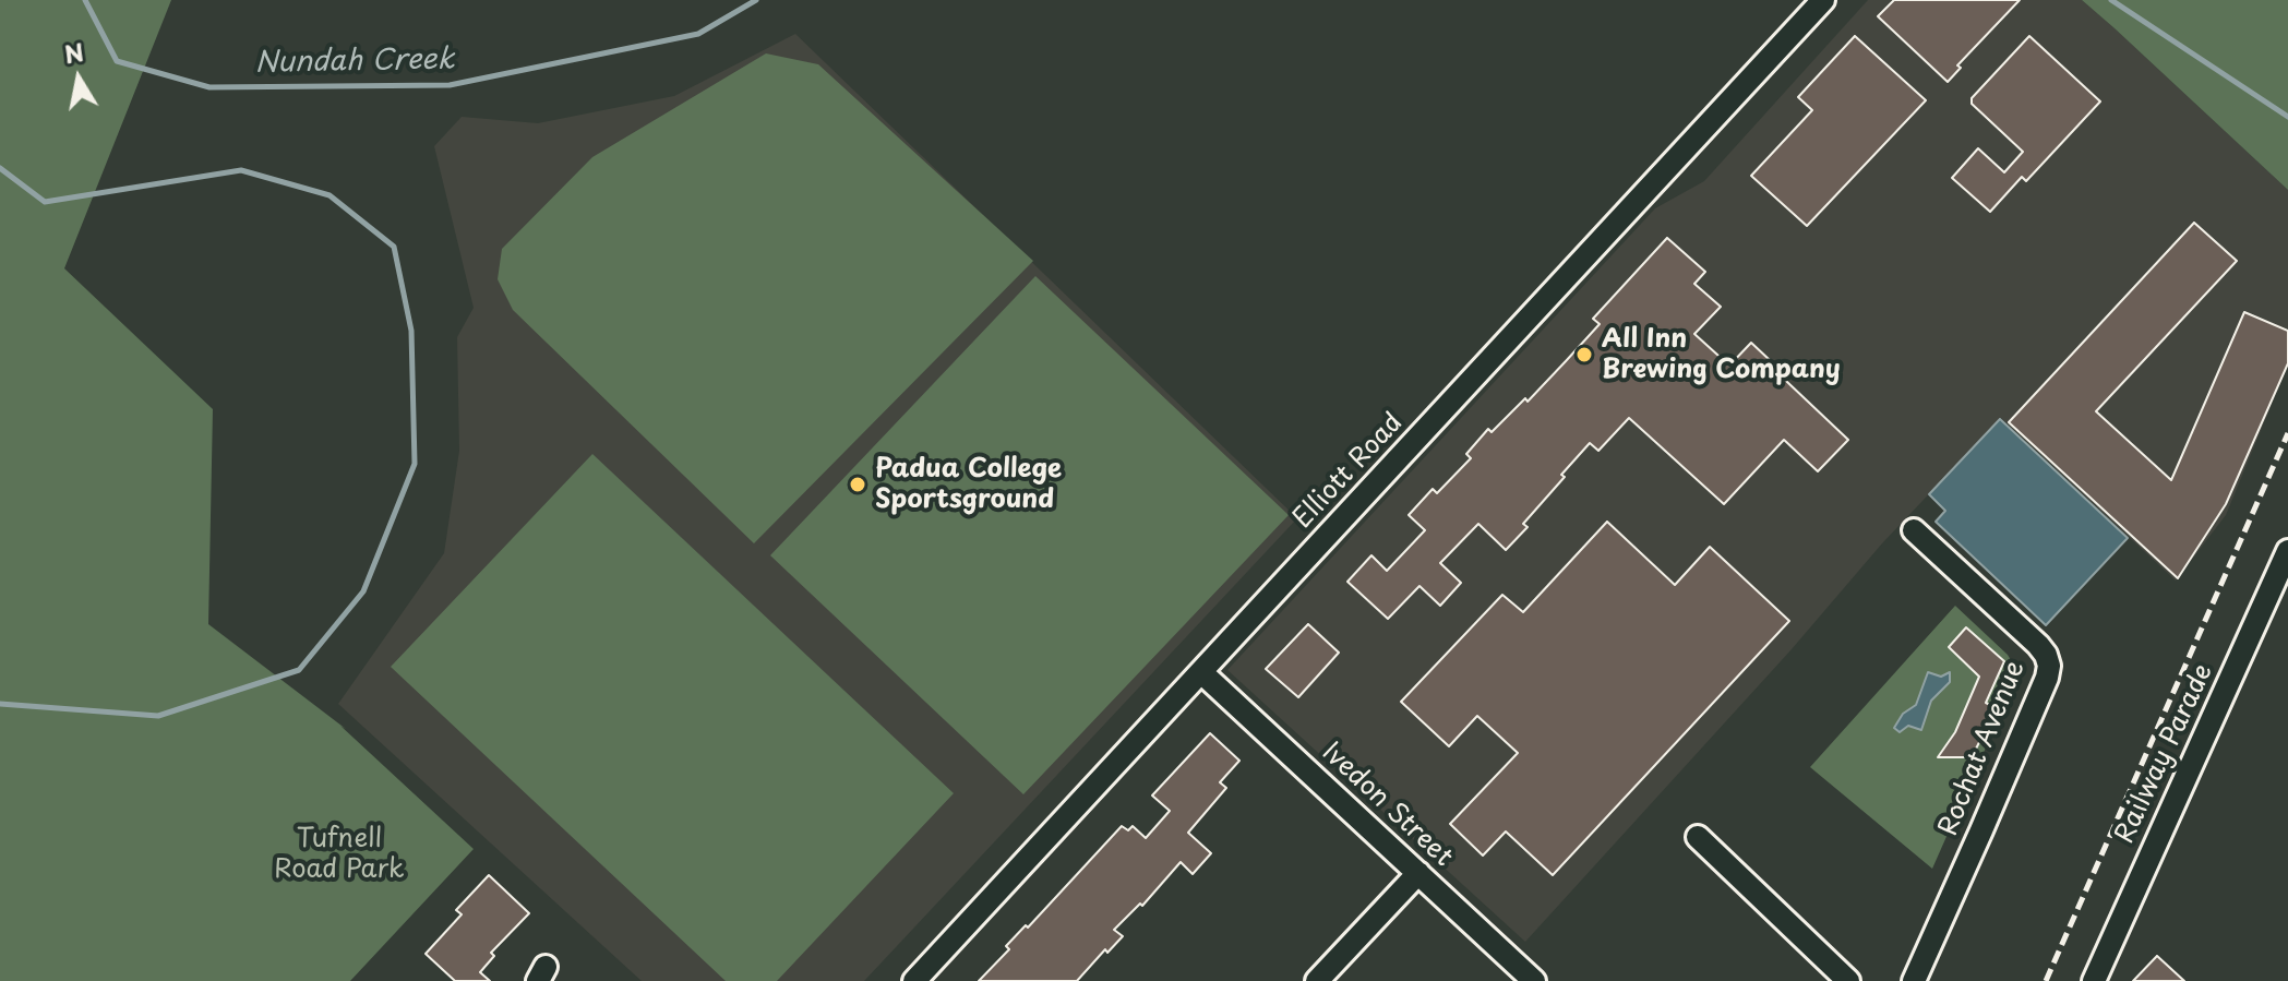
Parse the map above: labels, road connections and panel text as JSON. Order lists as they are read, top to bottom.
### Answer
{
  "streets": {
    "street": [
      "Elliott Road",
      "Rochat Avenue",
      "Railway Parade",
      "Ivedon Street"
    ]
  },
  "crossings": [
    ["Elliott Road", "Ivedon Street"]
  ],
  "water": ["Nundah Creek"],
  "parks": ["Tufnell Road Park"],
  "places": ["All Inn Brewing Company", "Padua College Sportsground"],
  "north": "top"
}
